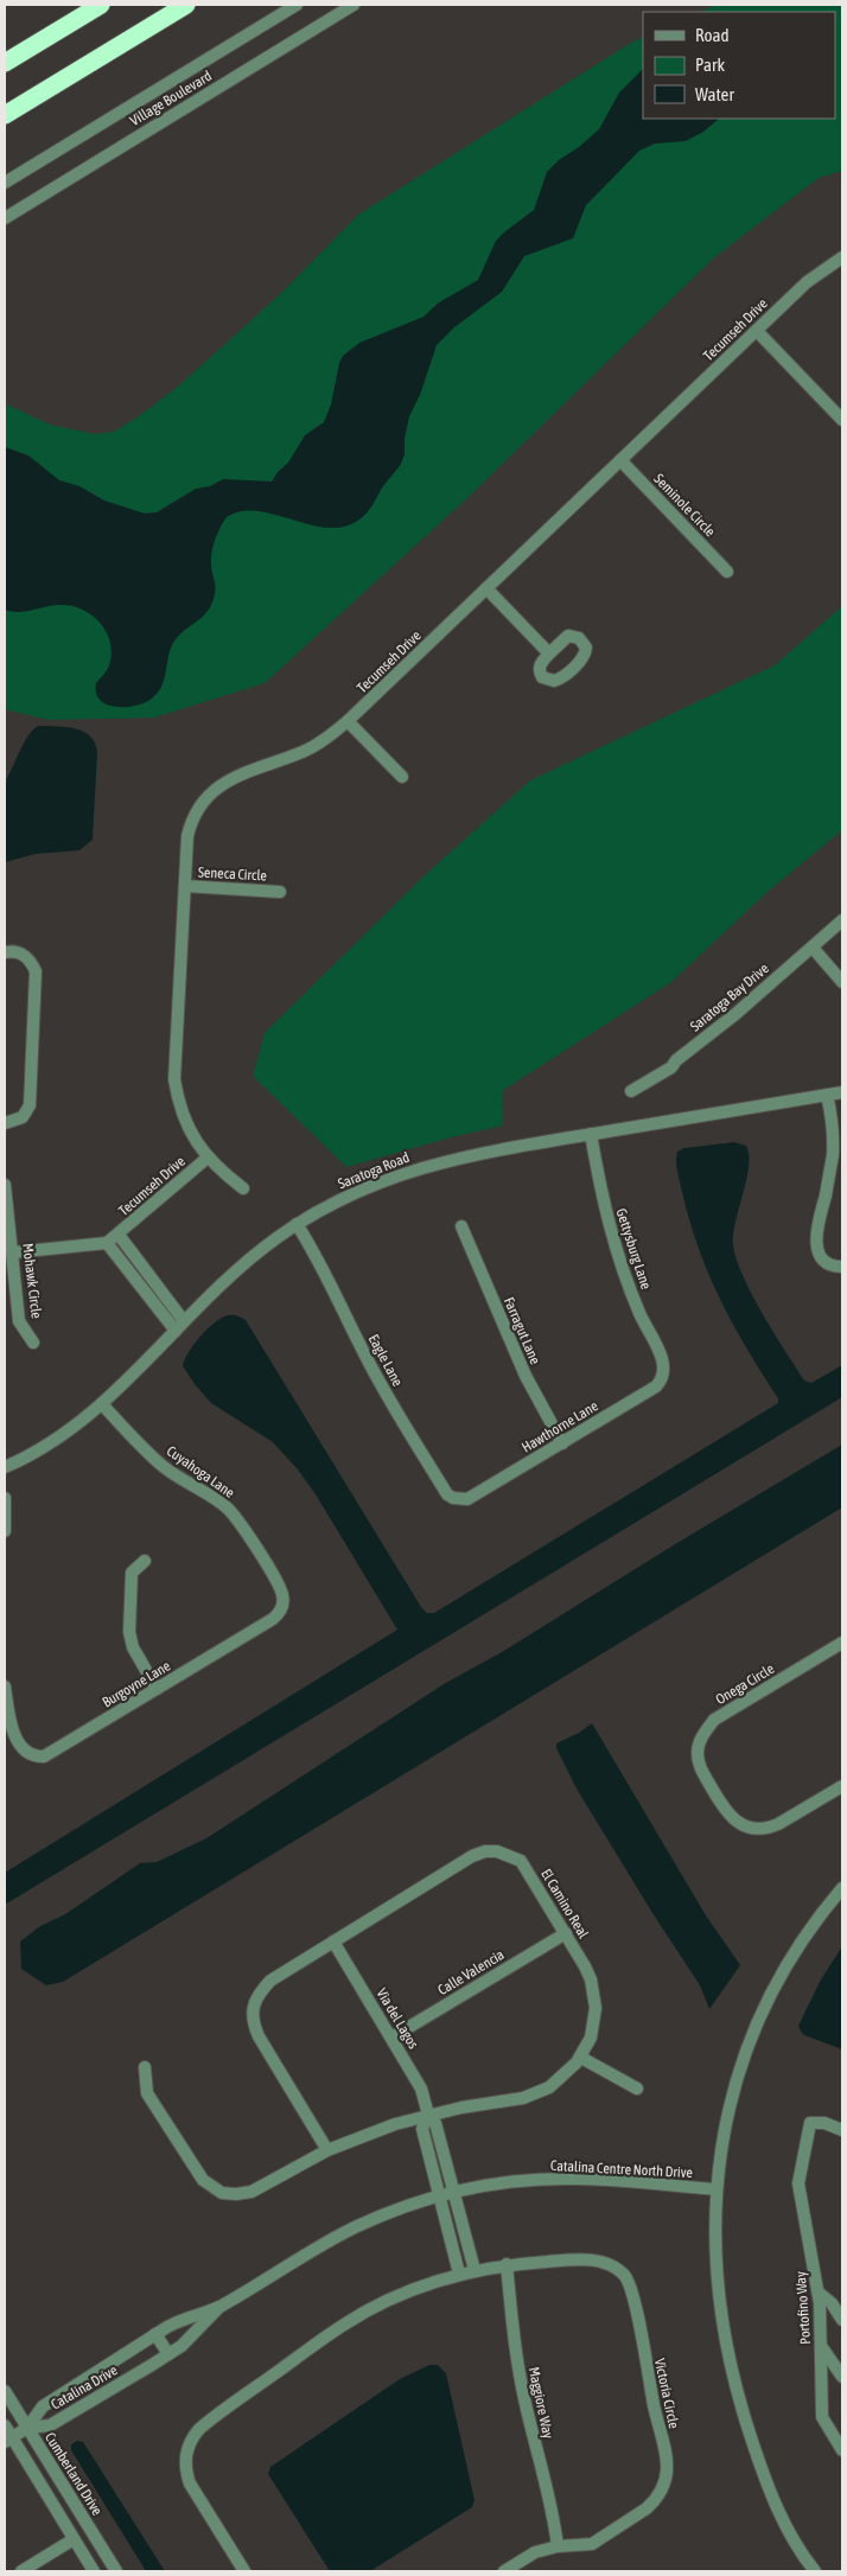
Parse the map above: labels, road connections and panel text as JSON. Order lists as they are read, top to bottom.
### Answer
{
  "streets": {
    "street": [
      "Village Boulevard",
      "Tecumseh Drive",
      "Seminole Circle",
      "Seneca Circle",
      "Saratoga Bay Drive",
      "Saratoga Road",
      "Gettysburg Lane",
      "Mohawk Circle",
      "Farragut Lane",
      "Eagle Lane",
      "Hawthorne Lane",
      "Cuyahoga Lane",
      "Burgoyne Lane",
      "Onega Circle",
      "El Camino Real",
      "Calle Valencia",
      "Via del Lagos",
      "Catalina Centre North Drive",
      "Portofino Way",
      "Catalina Drive",
      "Victoria Circle",
      "Maggiore Way",
      "Cumberland Drive"
    ]
  },
  "crossings": [
    ["Tecumseh Drive", "Seminole Circle"],
    ["Tecumseh Drive", "Seneca Circle"],
    ["Tecumseh Drive", "Saratoga Road"],
    ["Saratoga Road", "Gettysburg Lane"],
    ["Saratoga Road", "Eagle Lane"],
    ["Saratoga Road", "Cuyahoga Lane"],
    ["Gettysburg Lane", "Hawthorne Lane"],
    ["Farragut Lane", "Hawthorne Lane"],
    ["Eagle Lane", "Hawthorne Lane"],
    ["Cuyahoga Lane", "Burgoyne Lane"],
    ["El Camino Real", "Calle Valencia"],
    ["El Camino Real", "Via del Lagos"],
    ["Calle Valencia", "Via del Lagos"],
    ["Via del Lagos", "Catalina Centre North Drive"],
    ["Via del Lagos", "Catalina Drive"],
    ["Catalina Centre North Drive", "Catalina Drive"],
    ["Catalina Drive", "Cumberland Drive"],
    ["Victoria Circle", "Maggiore Way"]
  ],
  "legend": ["Road", "Park", "Water"]
}
